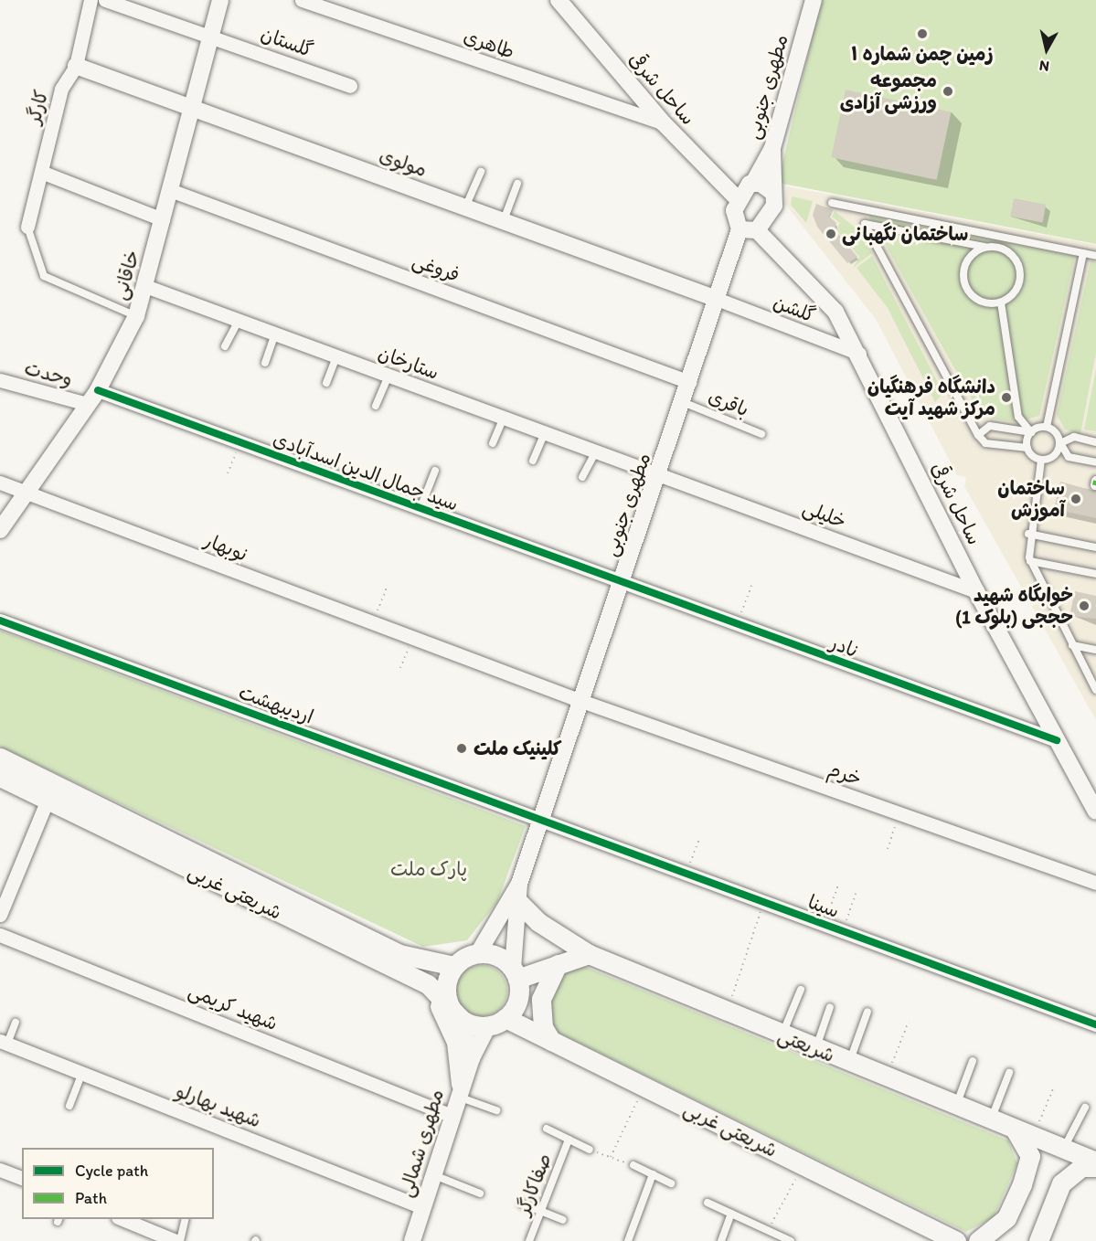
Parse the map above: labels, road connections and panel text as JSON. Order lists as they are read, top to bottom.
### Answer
{
  "streets": {
    "main road": ["شریعتی غربی", "شریعتی"],
    "street": [
      "گلستان",
      "طاهری",
      "مطهری جنوبی",
      "ساحل شرقی",
      "کارگر",
      "مولوی",
      "فروغی",
      "خاقانی",
      "گلشن",
      "ستارخان",
      "وحدت",
      "سید جمال الدین اسدآبادی",
      "خلیلی",
      "نوبهار",
      "نادر",
      "اردیبهشت",
      "خرم",
      "سینا",
      "شهید کریمی",
      "شهید بهارلو",
      "مطهری شمالی"
    ],
    "lane": ["باقری", "صفاکارگر"]
  },
  "crossings": [
    ["گلستان", "خاقانی"],
    ["طاهری", "ساحل شرقی"],
    ["مطهری جنوبی", "ساحل شرقی"],
    ["مطهری جنوبی", "مولوی"],
    ["مطهری جنوبی", "فروغی"],
    ["مطهری جنوبی", "گلشن"],
    ["مطهری جنوبی", "ستارخان"],
    ["مطهری جنوبی", "باقری"],
    ["مطهری جنوبی", "سید جمال الدین اسدآبادی"],
    ["مطهری جنوبی", "خلیلی"],
    ["مطهری جنوبی", "نوبهار"],
    ["مطهری جنوبی", "نادر"],
    ["مطهری جنوبی", "اردیبهشت"],
    ["مطهری جنوبی", "خرم"],
    ["مطهری جنوبی", "سینا"],
    ["مطهری جنوبی", "شریعتی"],
    ["ساحل شرقی", "گلشن"],
    ["ساحل شرقی", "خلیلی"],
    ["ساحل شرقی", "نادر"],
    ["کارگر", "مولوی"],
    ["مولوی", "خاقانی"],
    ["مولوی", "گلشن"],
    ["فروغی", "خاقانی"],
    ["خاقانی", "ستارخان"],
    ["خاقانی", "وحدت"],
    ["خاقانی", "سید جمال الدین اسدآبادی"],
    ["خاقانی", "نوبهار"],
    ["ستارخان", "خلیلی"],
    ["سید جمال الدین اسدآبادی", "نادر"],
    ["نوبهار", "خرم"],
    ["اردیبهشت", "سینا"],
    ["شریعتی غربی", "مطهری شمالی"],
    ["شهید کریمی", "مطهری شمالی"],
    ["شهید بهارلو", "مطهری شمالی"]
  ],
  "parks": ["پارک ملت"],
  "places": [
    "زمین چمن شماره ۱",
    "مجموعه ورزشی آزادی",
    "ساختمان نگهبانی",
    "دانشگاه فرهنگیان مرکز شهید آیت",
    "ساختمان آموزش",
    "خوابگاه شهید حججی (بلوک 1)",
    "کلینیک ملت"
  ],
  "legend": ["Cycle path", "Path"],
  "north": "bottom"
}
